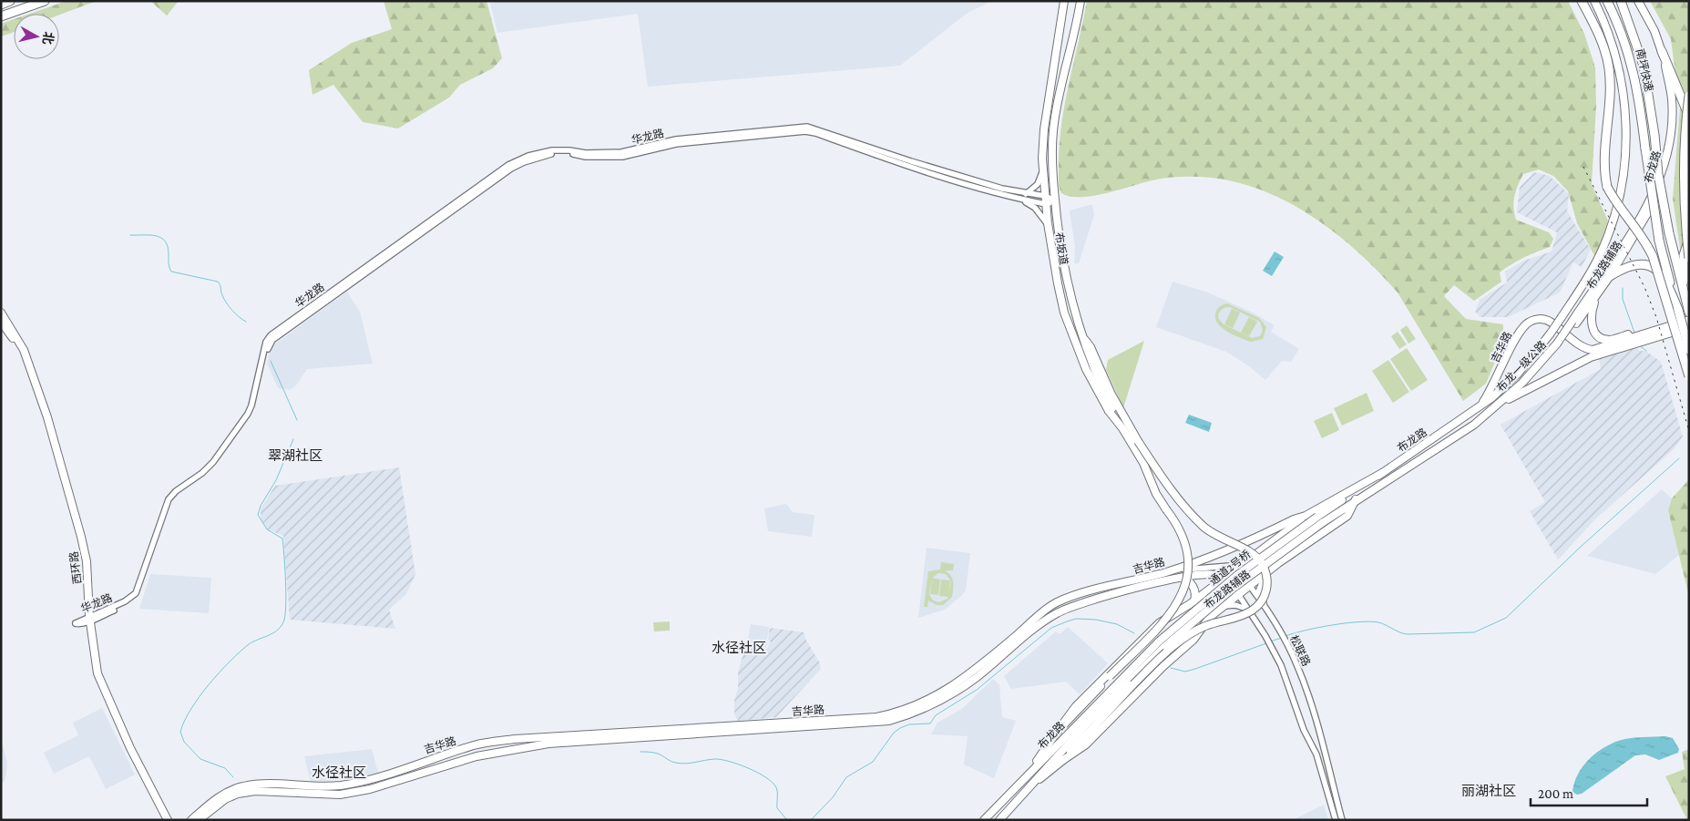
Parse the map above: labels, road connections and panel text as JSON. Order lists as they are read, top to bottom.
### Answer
{
  "streets": {
    "highway": ["南坪快速"],
    "main road": [
      "布龙路",
      "布坂道",
      "布龙路辅路",
      "吉华路",
      "布龙一级公路",
      "西环路",
      "通道2号桥"
    ],
    "street": ["华龙路", "松联路"]
  },
  "crossings": [
    ["华龙路", "布坂道"],
    ["华龙路", "西环路"],
    ["布龙路", "布龙路辅路"],
    ["布龙路", "吉华路"],
    ["布龙路", "布龙一级公路"],
    ["布龙路", "通道2号桥"],
    ["布坂道", "布龙路辅路"],
    ["布龙路辅路", "吉华路"],
    ["布龙路辅路", "布龙一级公路"],
    ["布龙路辅路", "松联路"]
  ],
  "districts": [
    "翠湖社区",
    "水径社区",
    "水径社区",
    "丽湖社区"
  ],
  "scale_bar": "200 m",
  "north": "right"
}
